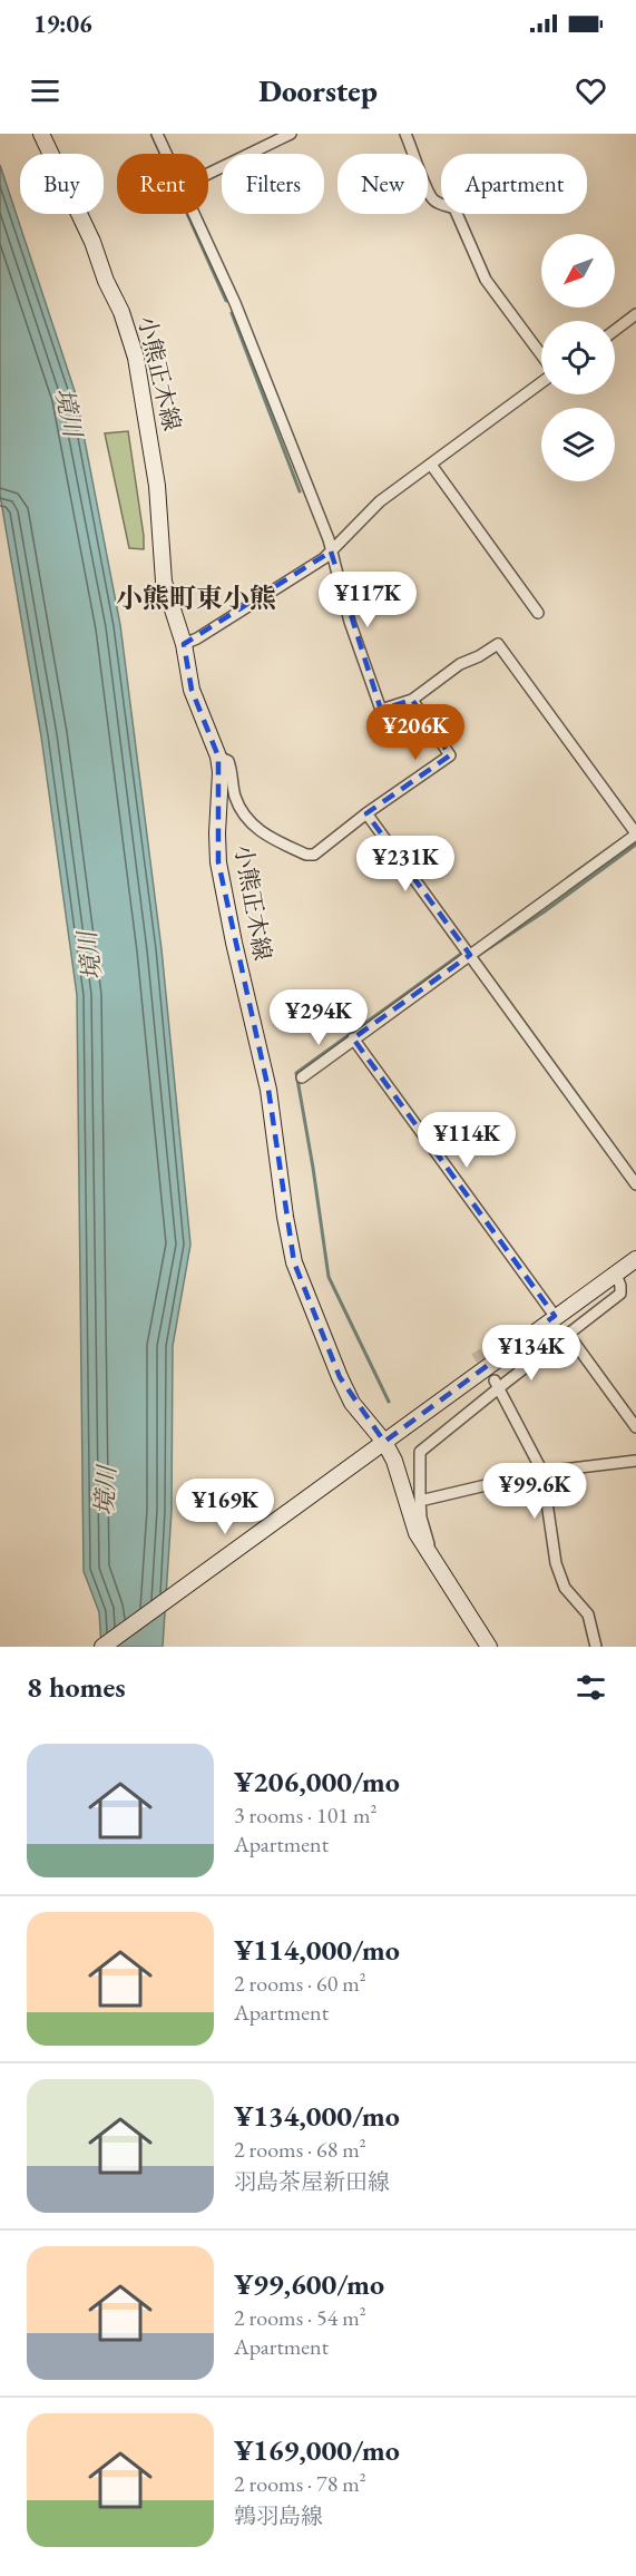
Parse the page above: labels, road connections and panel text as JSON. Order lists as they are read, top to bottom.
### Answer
{
  "streets": {
    "main road": ["小熊正木線"]
  },
  "districts": ["小熊町東小熊"],
  "water": ["境川"],
  "north": "bottom left",
  "page": {
    "status": "19:06",
    "header": "Doorstep",
    "chip": [
      "Buy",
      "Rent",
      "Filters",
      "New",
      "Apartment"
    ],
    "price": [
      "¥117K",
      "¥206K",
      "¥231K",
      "¥294K",
      "¥114K",
      "¥134K",
      "¥99.6K",
      "¥169K"
    ],
    "heading": "8 homes",
    "list": [
      {
        "name": "¥206,000/mo",
        "note": "3 rooms · 101 m² · Apartment"
      },
      {
        "name": "¥114,000/mo",
        "note": "2 rooms · 60 m² · Apartment"
      },
      {
        "name": "¥134,000/mo",
        "note": "2 rooms · 68 m² · 羽島茶屋新田線"
      },
      {
        "name": "¥99,600/mo",
        "note": "2 rooms · 54 m² · Apartment"
      },
      {
        "name": "¥169,000/mo",
        "note": "2 rooms · 78 m² · 鶉羽島線"
      }
    ]
  }
}
